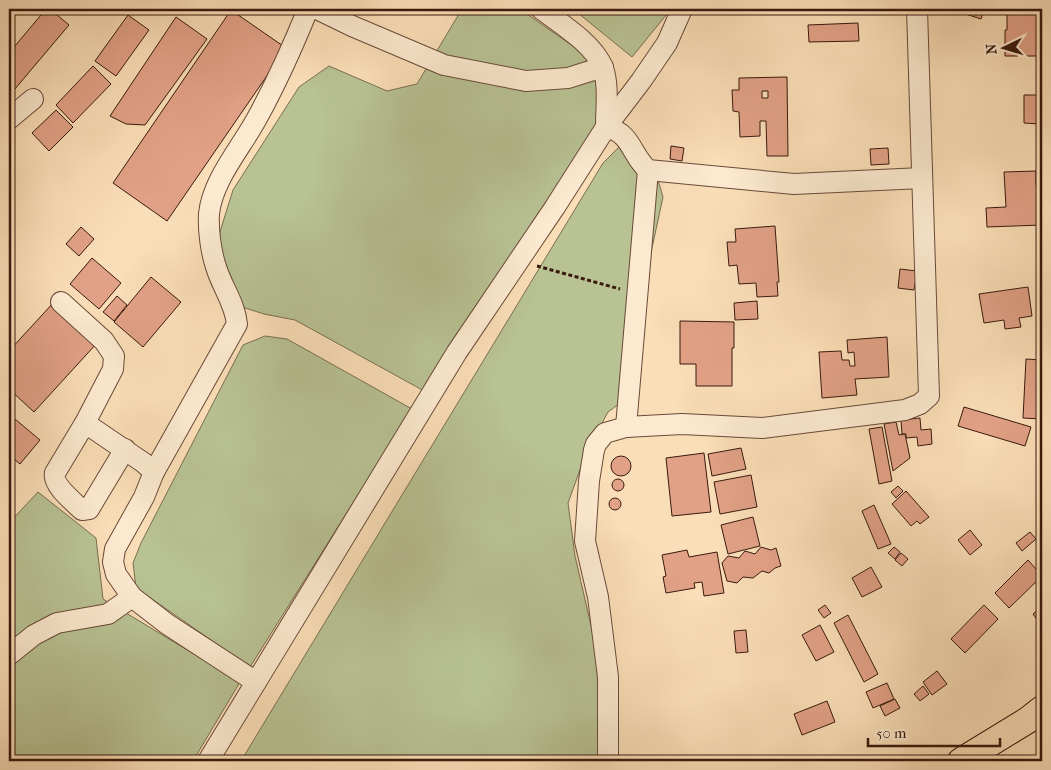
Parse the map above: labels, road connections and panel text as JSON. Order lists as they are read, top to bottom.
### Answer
{
  "scale_bar": "50 m",
  "north": "left"
}
